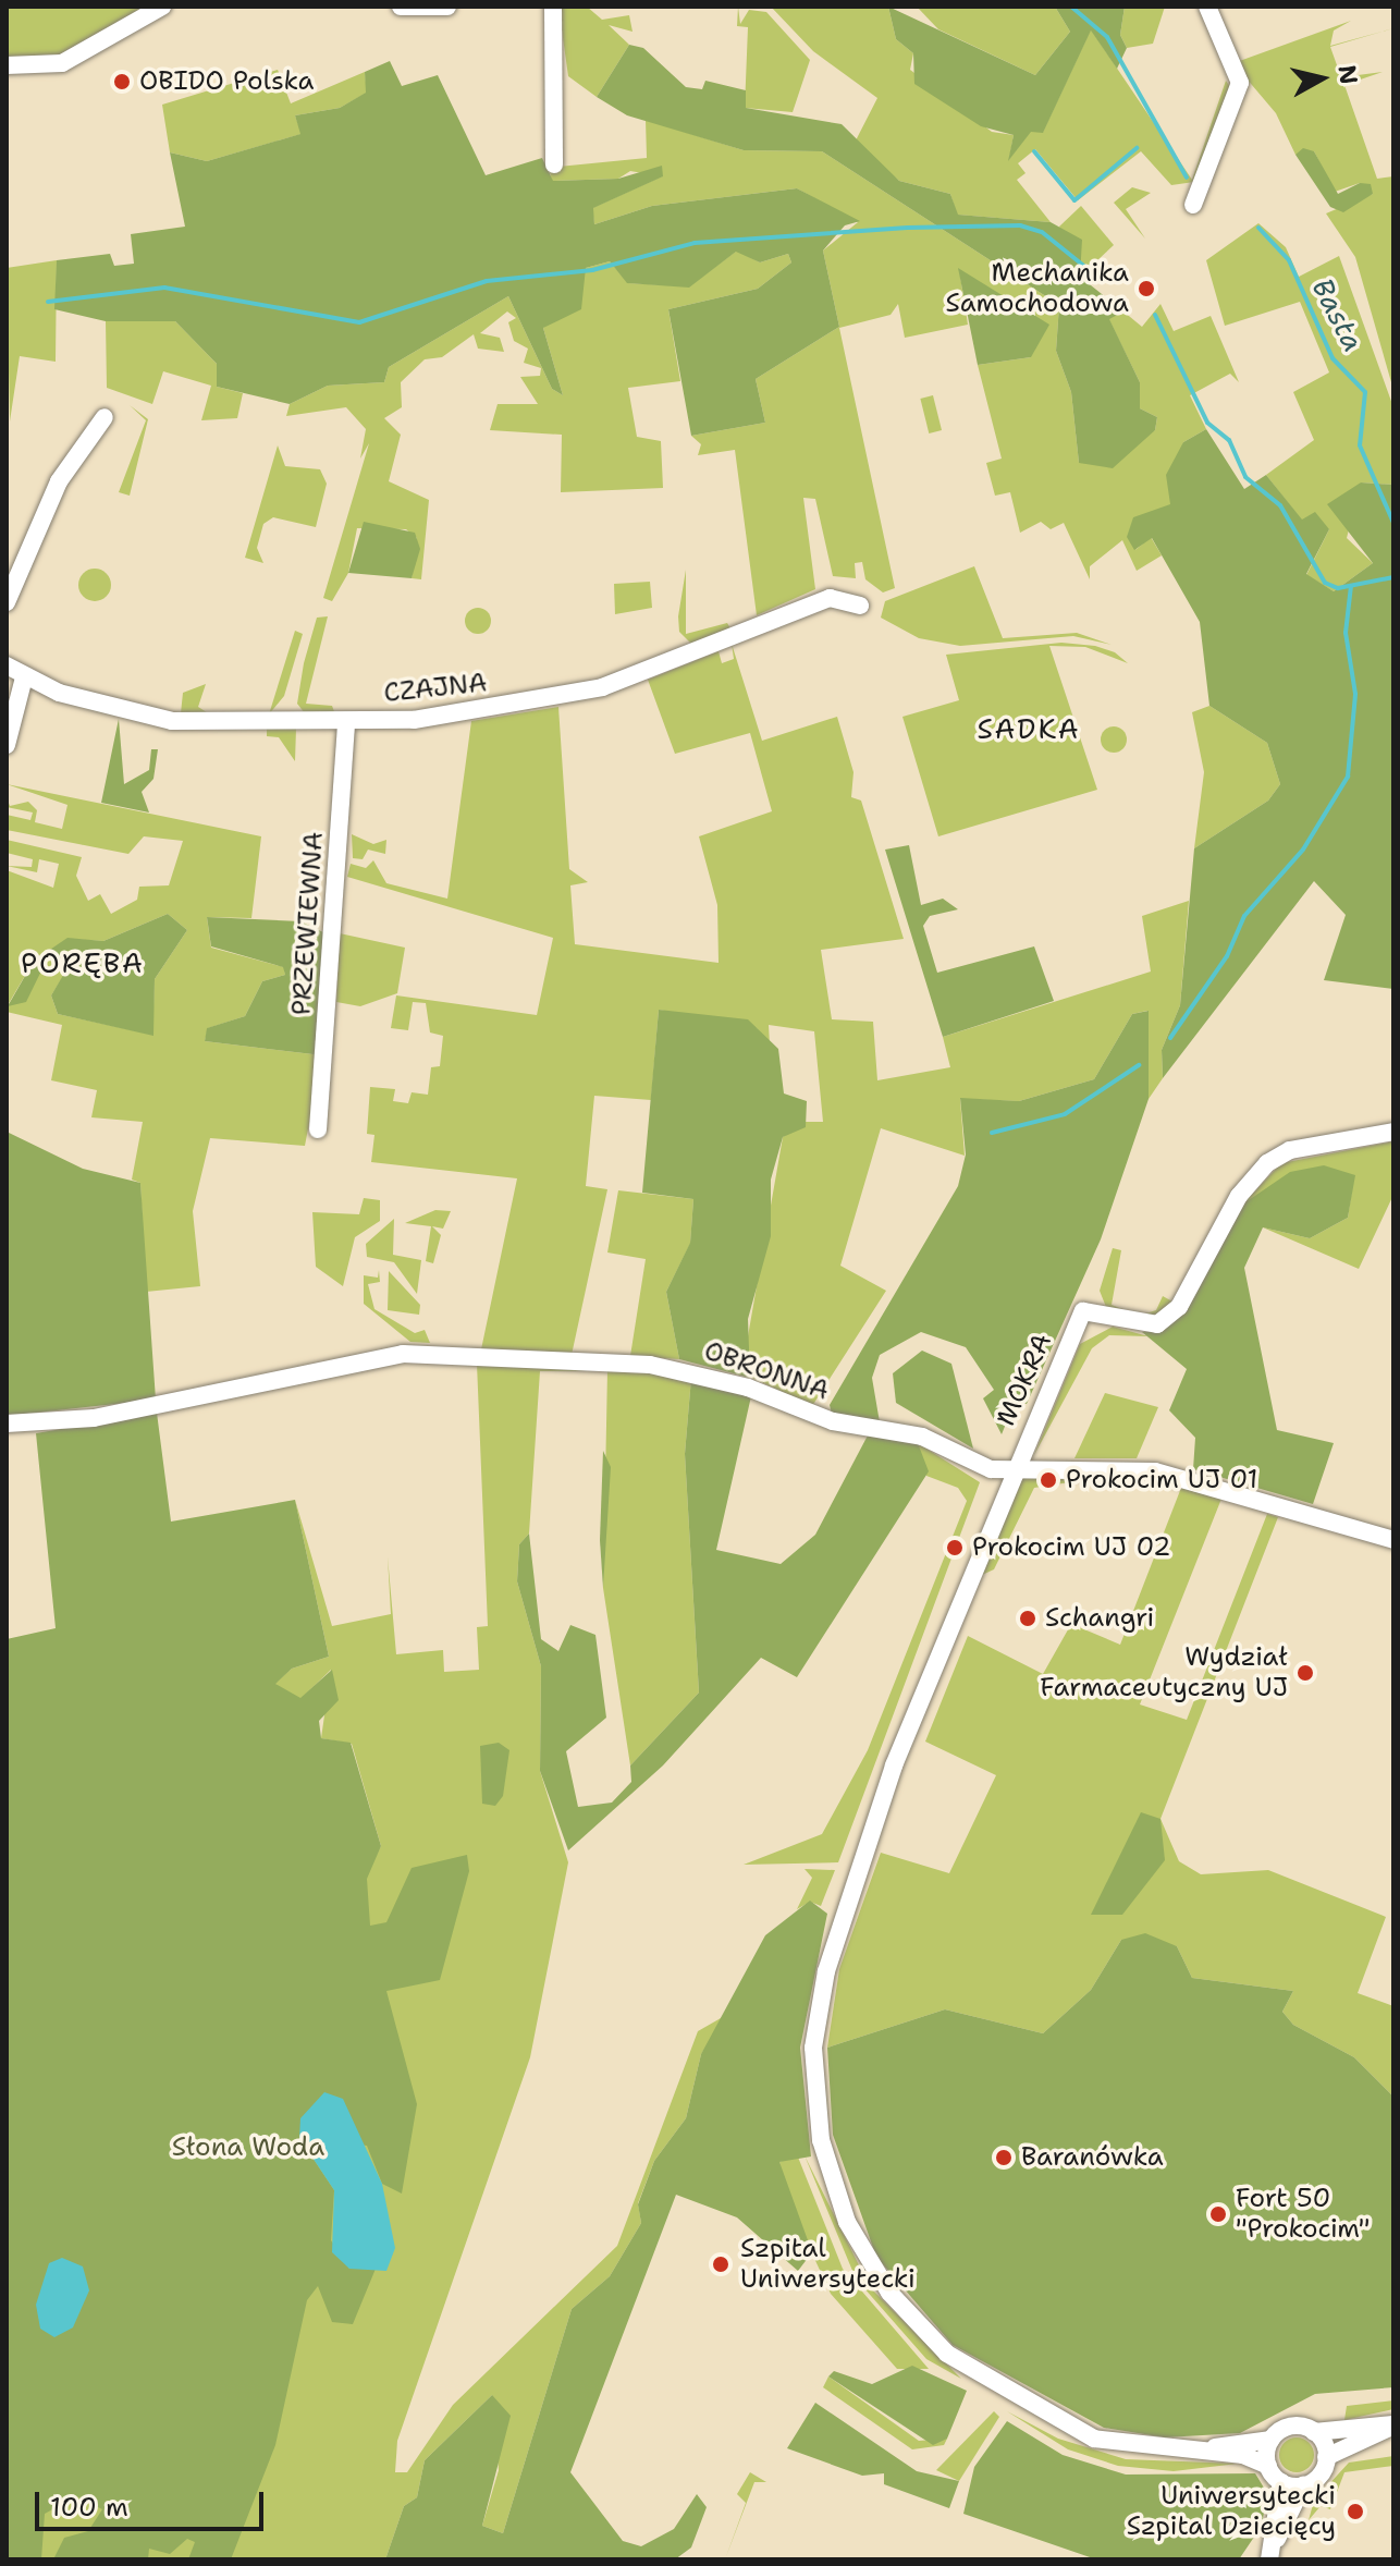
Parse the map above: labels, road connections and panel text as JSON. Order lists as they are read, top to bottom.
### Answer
{
  "streets": {
    "street": [
      "CZAJNA",
      "PRZEWIEWNA",
      "OBRONNA",
      "MOKRA"
    ]
  },
  "crossings": [
    ["CZAJNA", "PRZEWIEWNA"],
    ["OBRONNA", "MOKRA"]
  ],
  "districts": ["SADKA", "PORĘBA"],
  "water": ["Basta"],
  "parks": ["Słona Woda"],
  "places": [
    "OBIDO Polska",
    "Mechanika Samochodowa",
    "Prokocim UJ 01",
    "Prokocim UJ 02",
    "Schangri",
    "Wydział Farmaceutyczny UJ",
    "Baranówka",
    "Fort 50 \"Prokocim\"",
    "Szpital Uniwersytecki",
    "Uniwersytecki Szpital Dziecięcy"
  ],
  "scale_bar": "100 m",
  "north": "right"
}
